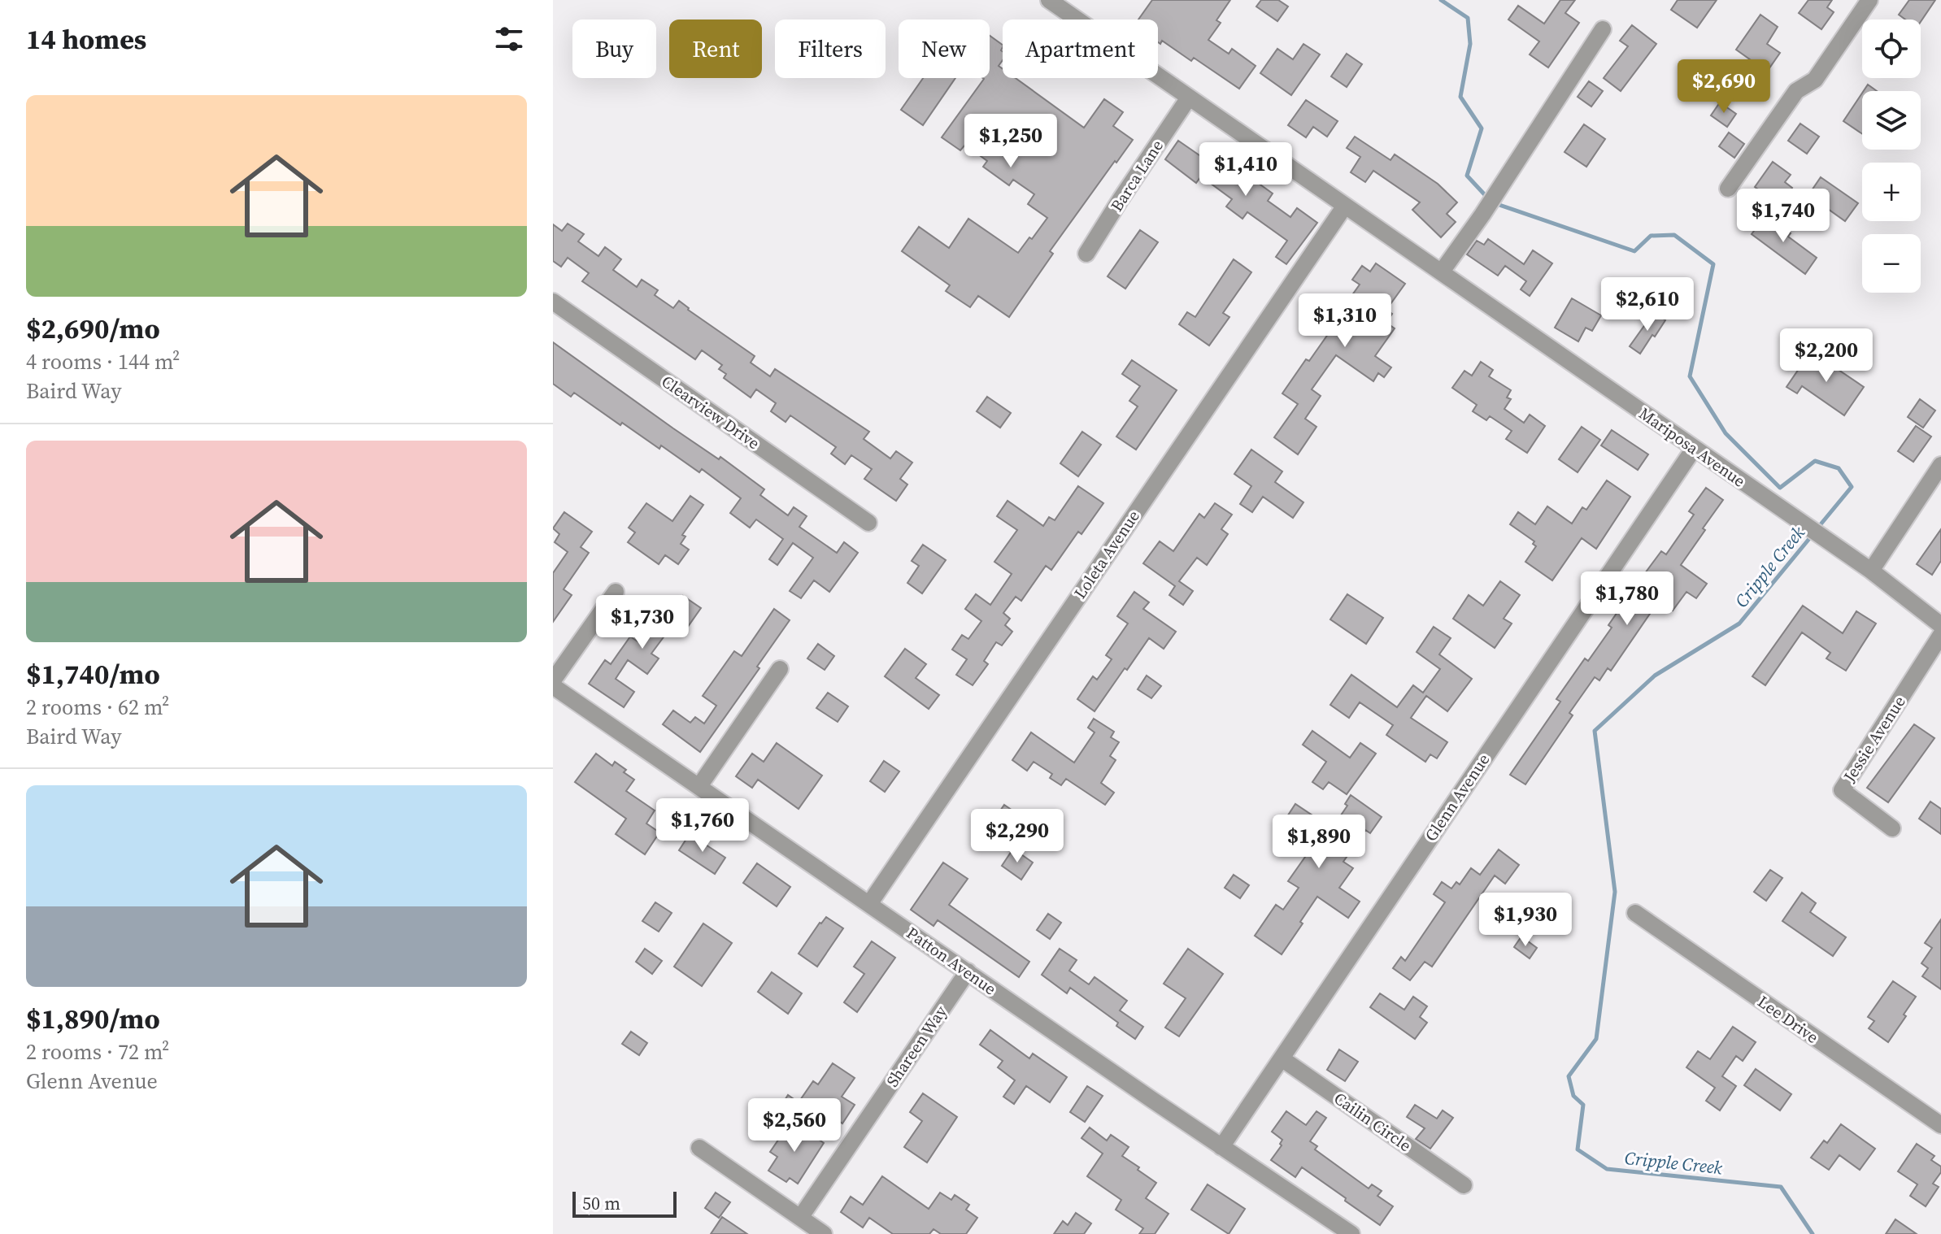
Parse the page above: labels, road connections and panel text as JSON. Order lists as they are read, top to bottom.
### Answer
{
  "streets": {
    "street": [
      "Barca Lane",
      "Clearview Drive",
      "Mariposa Avenue",
      "Loleta Avenue",
      "Jessie Avenue",
      "Glenn Avenue",
      "Patton Avenue",
      "Lee Drive",
      "Shareen Way",
      "Cailin Circle"
    ]
  },
  "crossings": [
    ["Barca Lane", "Mariposa Avenue"],
    ["Mariposa Avenue", "Loleta Avenue"],
    ["Mariposa Avenue", "Glenn Avenue"],
    ["Loleta Avenue", "Patton Avenue"],
    ["Glenn Avenue", "Patton Avenue"],
    ["Glenn Avenue", "Cailin Circle"],
    ["Patton Avenue", "Shareen Way"]
  ],
  "water": ["Cripple Creek"],
  "scale_bar": "50 m",
  "page": {
    "heading": "14 homes",
    "map_buttons": ["+", "−"],
    "chip": [
      "Buy",
      "Rent",
      "Filters",
      "New",
      "Apartment"
    ],
    "price": [
      "$2,690",
      "$1,250",
      "$1,410",
      "$1,740",
      "$2,610",
      "$1,310",
      "$2,200",
      "$1,780",
      "$1,730",
      "$1,760",
      "$2,290",
      "$1,890",
      "$1,930",
      "$2,560"
    ],
    "list": [
      {
        "name": "$2,690/mo",
        "note": "4 rooms · 144 m² · Baird Way"
      },
      {
        "name": "$1,740/mo",
        "note": "2 rooms · 62 m² · Baird Way"
      },
      {
        "name": "$1,890/mo",
        "note": "2 rooms · 72 m² · Glenn Avenue"
      }
    ],
    "scale": "50 m"
  }
}
